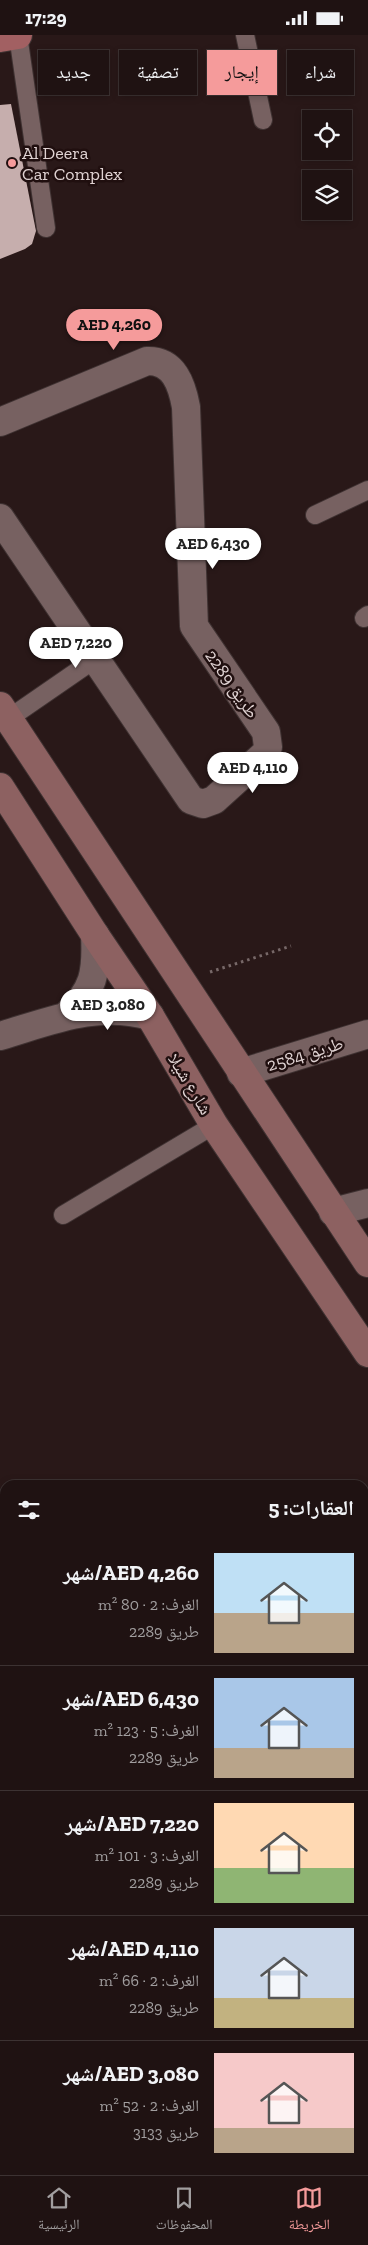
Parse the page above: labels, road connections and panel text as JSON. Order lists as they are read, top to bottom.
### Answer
{
  "streets": {
    "main road": ["شارع شيلا"],
    "street": ["طريق 2289", "طريق 2584"]
  },
  "places": ["Al Deera Car Complex"],
  "page": {
    "status": "17:29",
    "chip": [
      "شراء",
      "إيجار",
      "تصفية",
      "جديد"
    ],
    "price": [
      "AED 4,260",
      "AED 6,430",
      "AED 7,220",
      "AED 4,110",
      "AED 3,080"
    ],
    "heading": "العقارات: 5",
    "list": [
      {
        "name": "AED 4,260/شهر",
        "note": "الغرف: 2 · 80 m² · طريق 2289"
      },
      {
        "name": "AED 6,430/شهر",
        "note": "الغرف: 5 · 123 m² · طريق 2289"
      },
      {
        "name": "AED 7,220/شهر",
        "note": "الغرف: 3 · 101 m² · طريق 2289"
      },
      {
        "name": "AED 4,110/شهر",
        "note": "الغرف: 2 · 66 m² · طريق 2289"
      },
      {
        "name": "AED 3,080/شهر",
        "note": "الغرف: 2 · 52 m² · طريق 3133"
      }
    ],
    "tabs": ["الخريطة", "المحفوظات", "الرئيسية"]
  }
}
